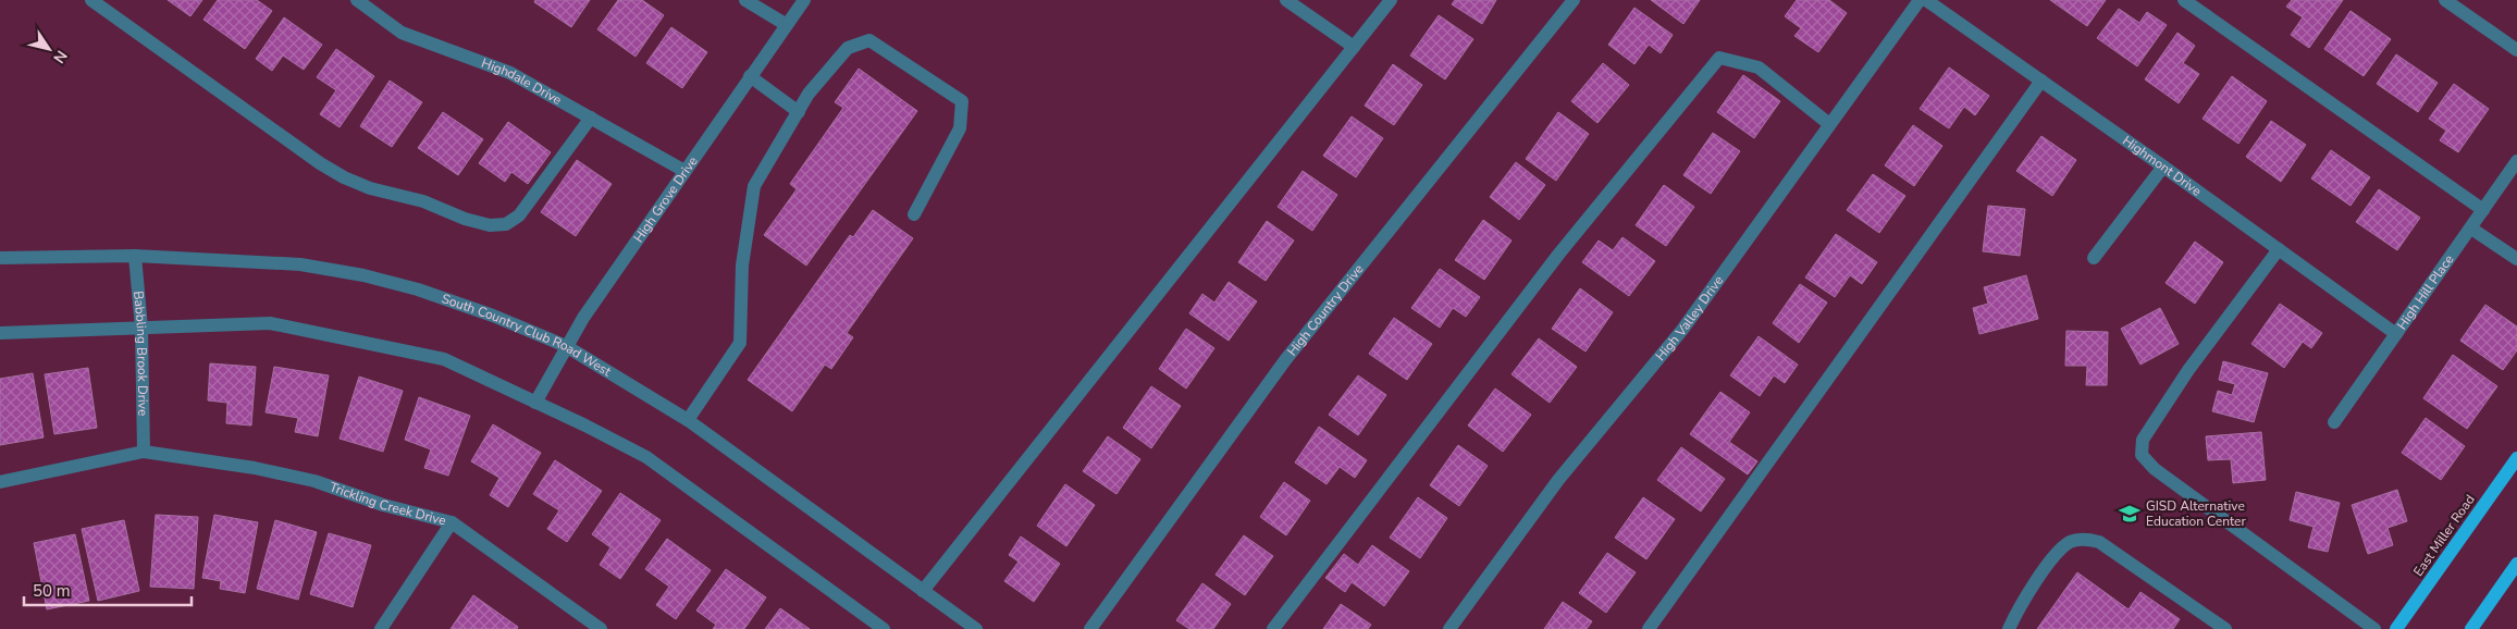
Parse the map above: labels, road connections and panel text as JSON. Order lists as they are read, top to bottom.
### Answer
{
  "streets": {
    "main road": ["East Miller Road"],
    "street": [
      "Highdale Drive",
      "Highmont Drive",
      "High Grove Drive",
      "High Hill Place",
      "High Country Drive",
      "High Valley Drive",
      "South Country Club Road West",
      "Babbling Brook Drive",
      "Trickling Creek Drive"
    ]
  },
  "crossings": [
    ["Highdale Drive", "High Grove Drive"],
    ["Highmont Drive", "High Hill Place"],
    ["High Grove Drive", "South Country Club Road West"],
    ["South Country Club Road West", "Babbling Brook Drive"],
    ["Babbling Brook Drive", "Trickling Creek Drive"]
  ],
  "places": {
    "school or university": ["GISD Alternative Education Center"]
  },
  "scale_bar": "50 m",
  "north": "bottom right"
}
